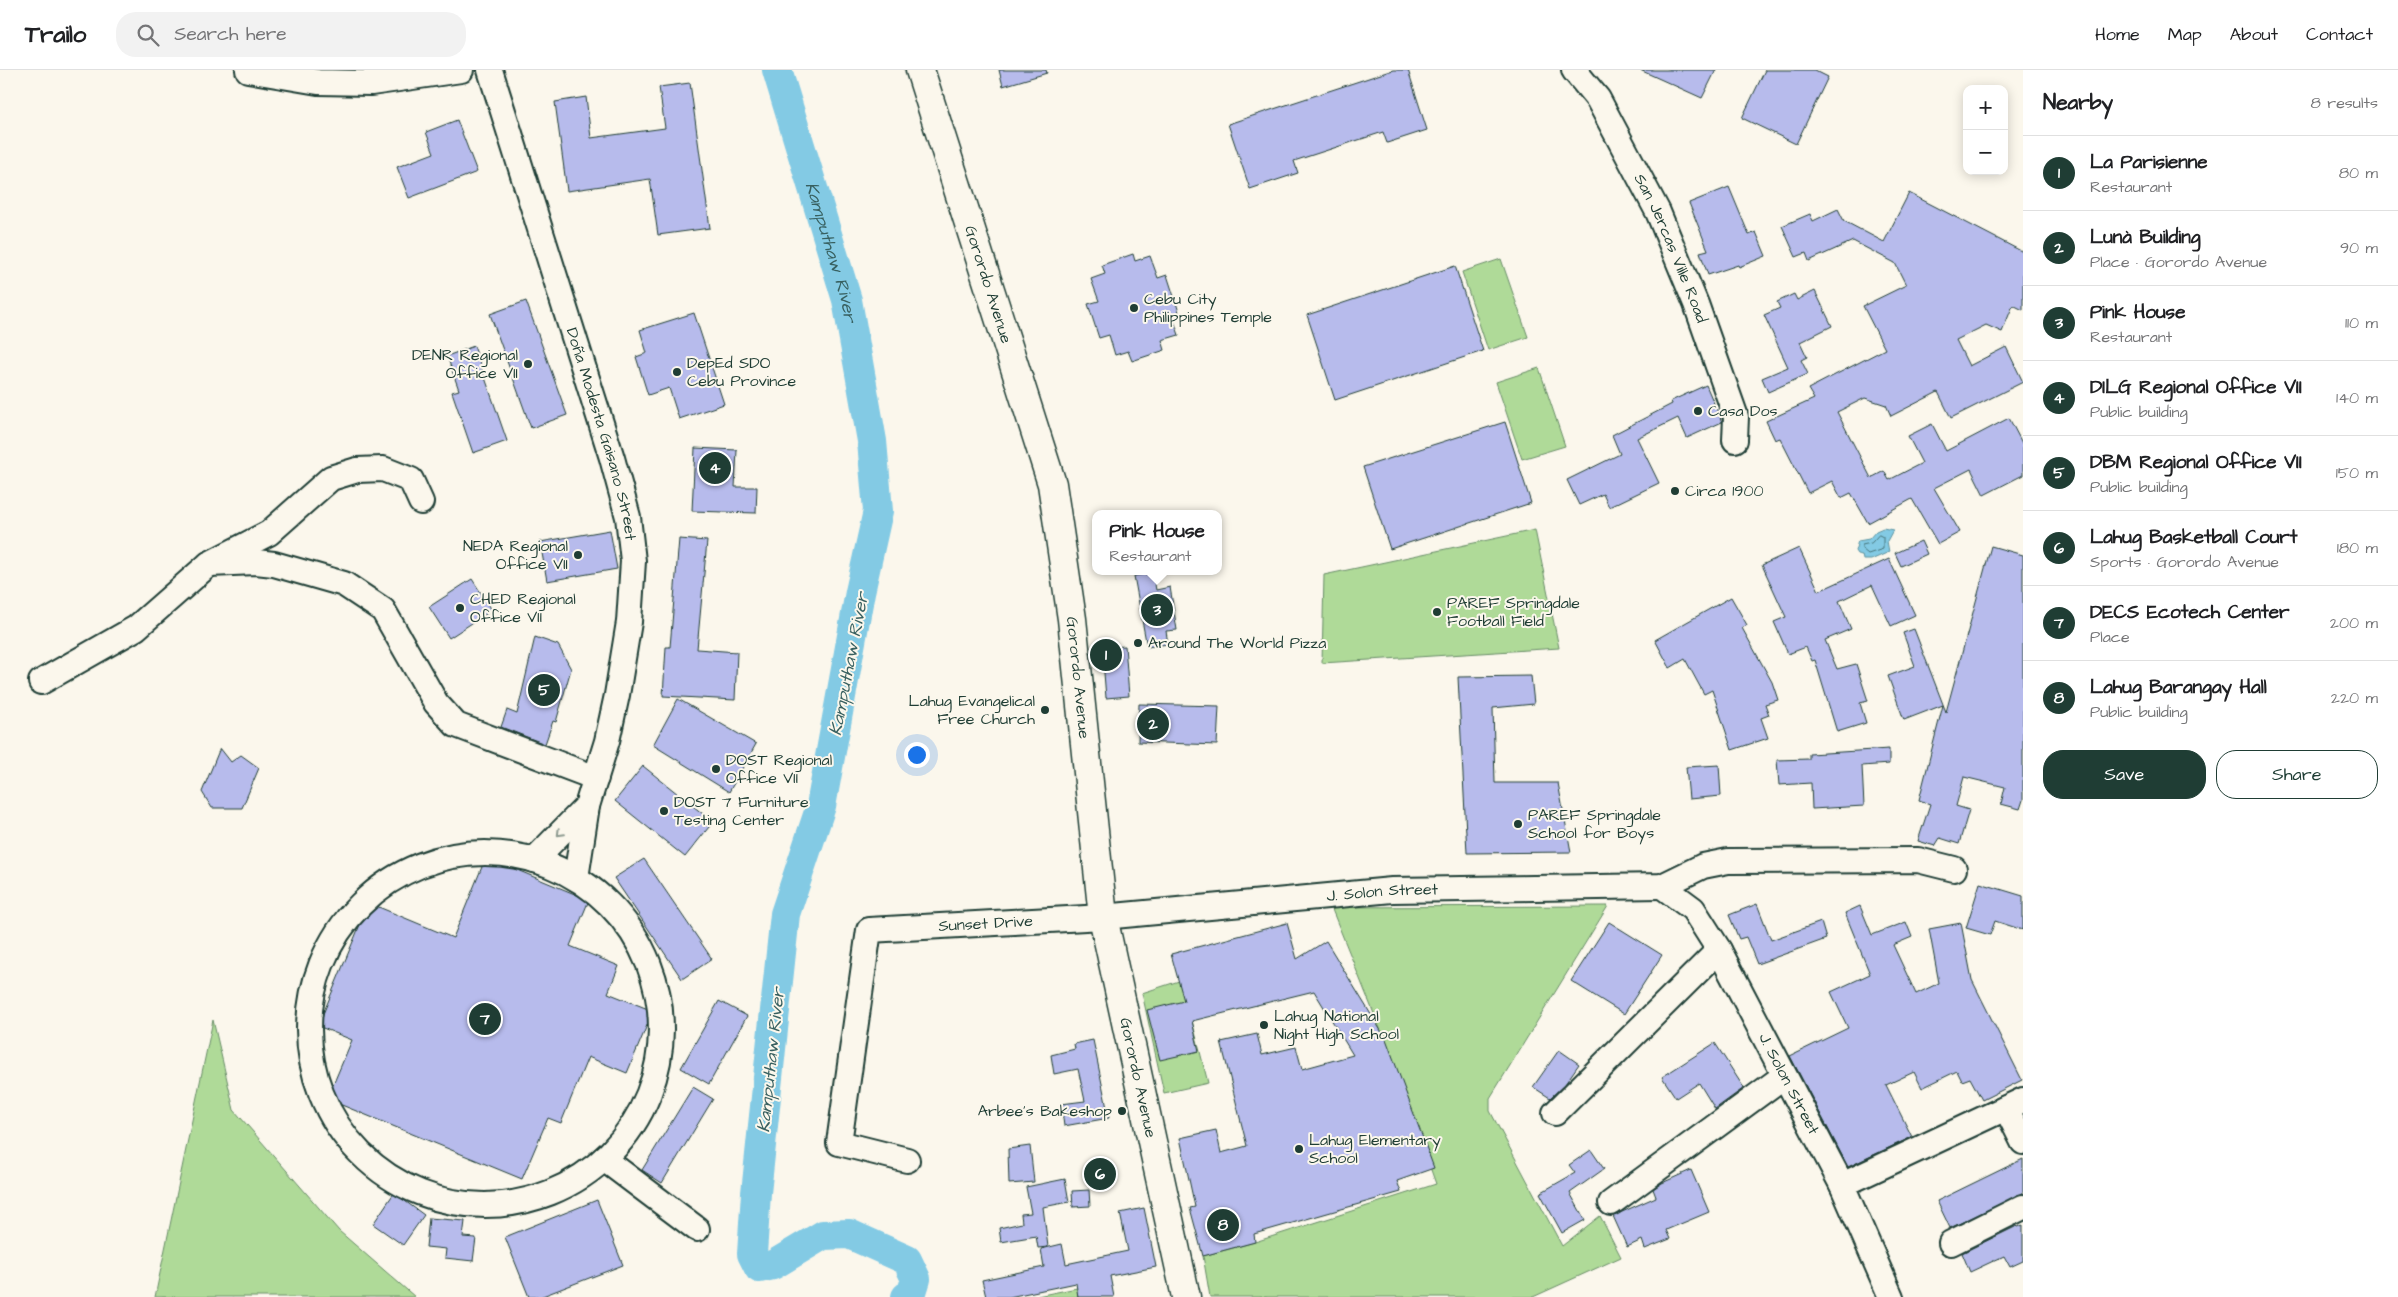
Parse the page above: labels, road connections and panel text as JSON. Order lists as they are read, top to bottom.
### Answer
{
  "streets": {
    "main road": ["Gorordo Avenue"],
    "street": [
      "San Jercas Ville Road",
      "Doña Modesta Gaisano Street",
      "J. Solon Street",
      "Sunset Drive"
    ]
  },
  "crossings": [
    ["Gorordo Avenue", "J. Solon Street"],
    ["Gorordo Avenue", "Sunset Drive"],
    ["J. Solon Street", "Sunset Drive"]
  ],
  "water": ["Kamputhaw River"],
  "places": [
    "Cebu City Philippines Temple",
    "DENR Regional Office VII",
    "DepEd SDO Cebu Province",
    "Casa Dos",
    "Circa 1900",
    "NEDA Regional Office VII",
    "CHED Regional Office VII",
    "PAREF Springdale Football Field",
    "Around The World Pizza",
    "Lahug Evangelical Free Church",
    "DOST Regional Office VII",
    "DOST 7 Furniture Testing Center",
    "PAREF Springdale School for Boys",
    "Lahug National Night High School",
    "Arbee's Bakeshop",
    "Lahug Elementary School"
  ],
  "page": {
    "header": "Trailo",
    "search": "Search here",
    "nav": [
      "Home",
      "Map",
      "About",
      "Contact"
    ],
    "heading": ["Nearby", "8 results"],
    "map_buttons": ["+", "−"],
    "list": [
      {
        "mark": "1",
        "name": "La Parisienne",
        "note": "Restaurant",
        "value": "80 m"
      },
      {
        "mark": "2",
        "name": "Lunà Building",
        "note": "Place · Gorordo Avenue",
        "value": "90 m"
      },
      {
        "mark": "3",
        "name": "Pink House",
        "note": "Restaurant",
        "value": "110 m"
      },
      {
        "mark": "4",
        "name": "DILG Regional Office VII",
        "note": "Public building",
        "value": "140 m"
      },
      {
        "mark": "5",
        "name": "DBM Regional Office VII",
        "note": "Public building",
        "value": "150 m"
      },
      {
        "mark": "6",
        "name": "Lahug Basketball Court",
        "note": "Sports · Gorordo Avenue",
        "value": "180 m"
      },
      {
        "mark": "7",
        "name": "DECS Ecotech Center",
        "note": "Place",
        "value": "200 m"
      },
      {
        "mark": "8",
        "name": "Lahug Barangay Hall",
        "note": "Public building",
        "value": "220 m"
      }
    ],
    "pins": [
      "4",
      "3",
      "1",
      "5",
      "2",
      "7",
      "6",
      "8"
    ],
    "popup": ["Pink House", "Restaurant"],
    "buttons": ["Save", "Share"]
  }
}
